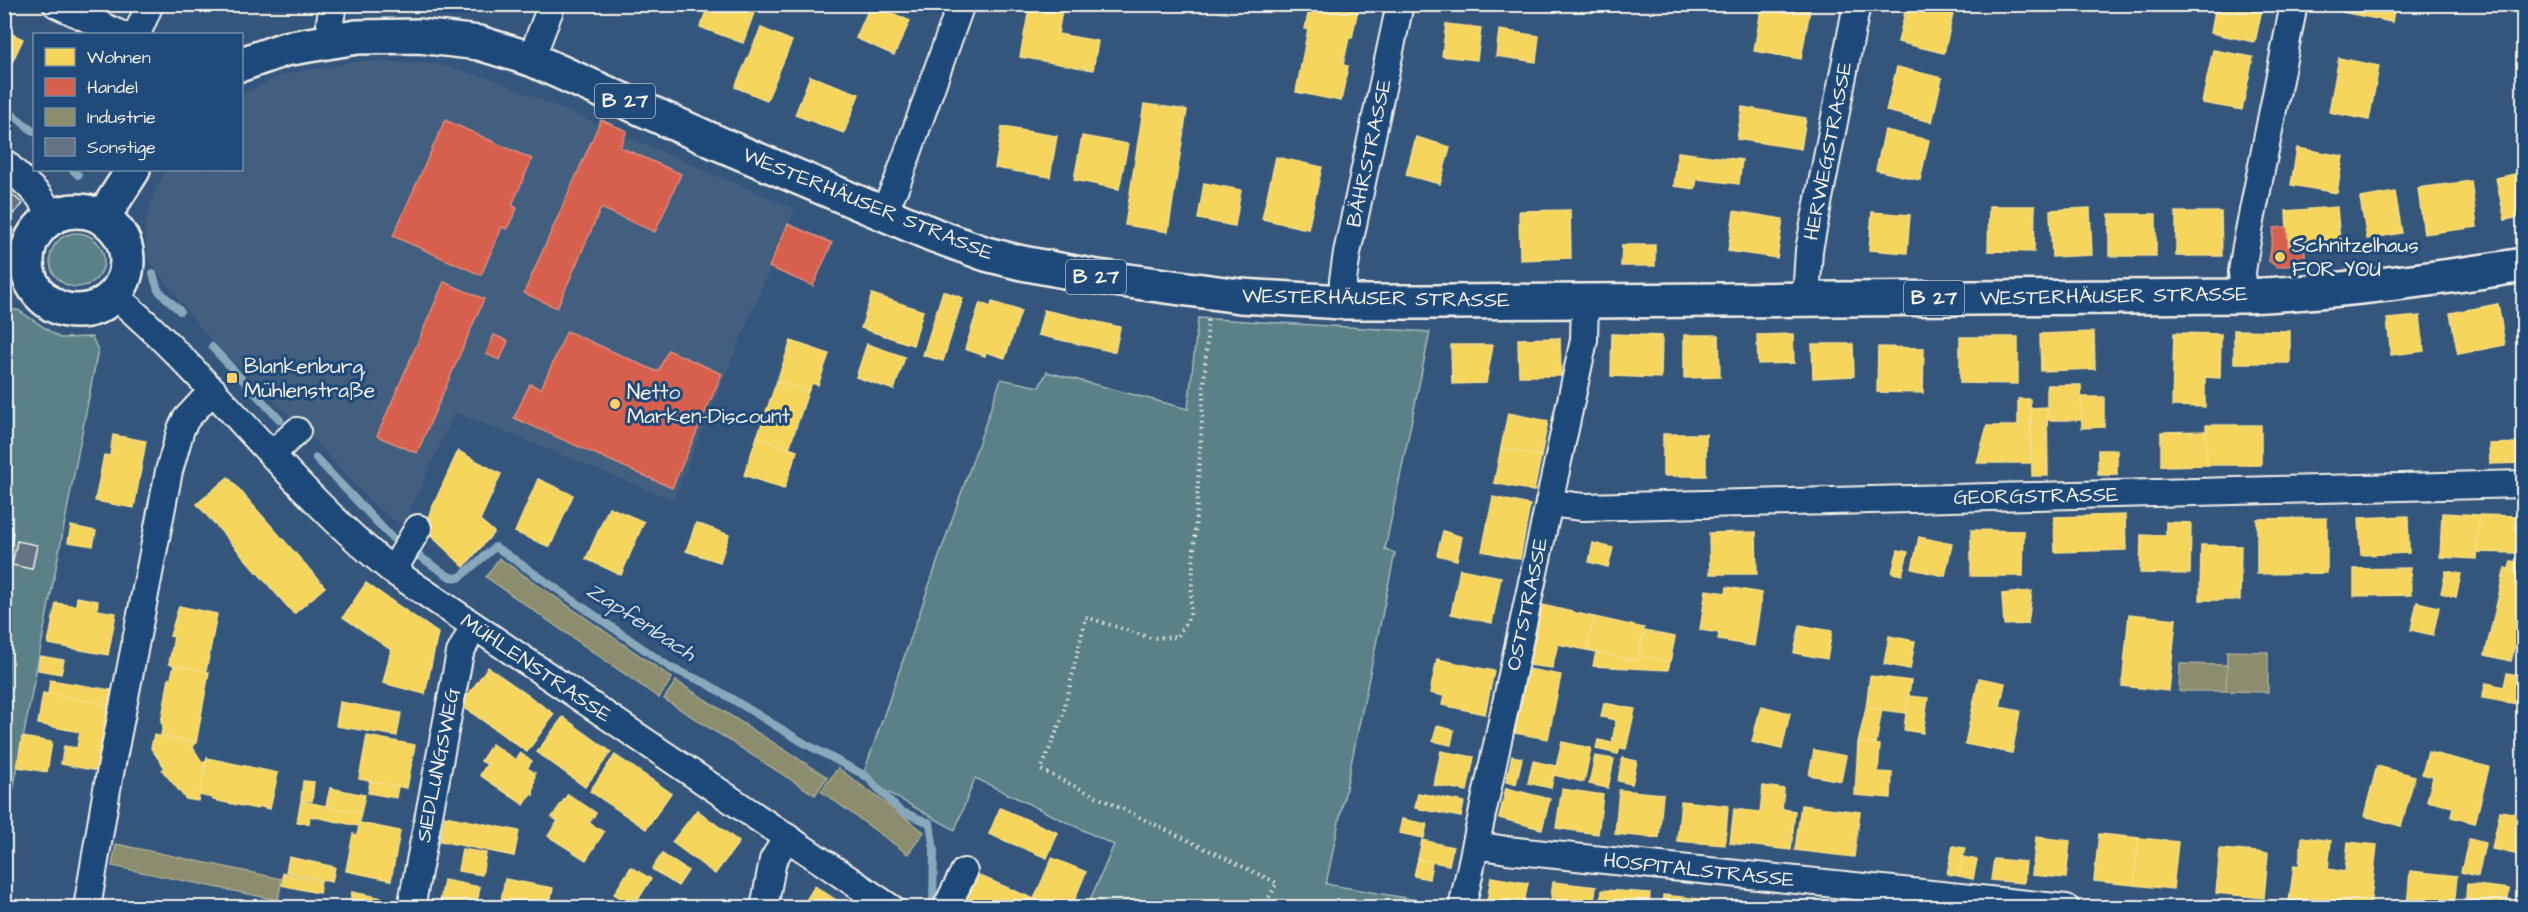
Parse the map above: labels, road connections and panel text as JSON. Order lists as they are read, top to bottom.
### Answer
{
  "streets": {
    "main road": ["B 27", "WESTERHÄUSER STRASSE"],
    "street": [
      "HERWEGSTRASSE",
      "BÄHRSTRASSE",
      "GEORGSTRASSE",
      "OSTSTRASSE",
      "MÜHLENSTRASSE",
      "SIEDLUNGSWEG",
      "HOSPITALSTRASSE"
    ]
  },
  "crossings": [
    ["HERWEGSTRASSE", "WESTERHÄUSER STRASSE"],
    ["BÄHRSTRASSE", "WESTERHÄUSER STRASSE"],
    ["WESTERHÄUSER STRASSE", "OSTSTRASSE"],
    ["GEORGSTRASSE", "OSTSTRASSE"],
    ["OSTSTRASSE", "HOSPITALSTRASSE"],
    ["MÜHLENSTRASSE", "SIEDLUNGSWEG"]
  ],
  "water": ["Zapfenbach"],
  "places": {
    "other": ["Schnitzelhaus FOR YOU", "Netto Marken-Discount"],
    "transit": ["Blankenburg, Mühlenstraße"]
  },
  "legend": [
    "Wohnen",
    "Handel",
    "Industrie",
    "Sonstige"
  ]
}
